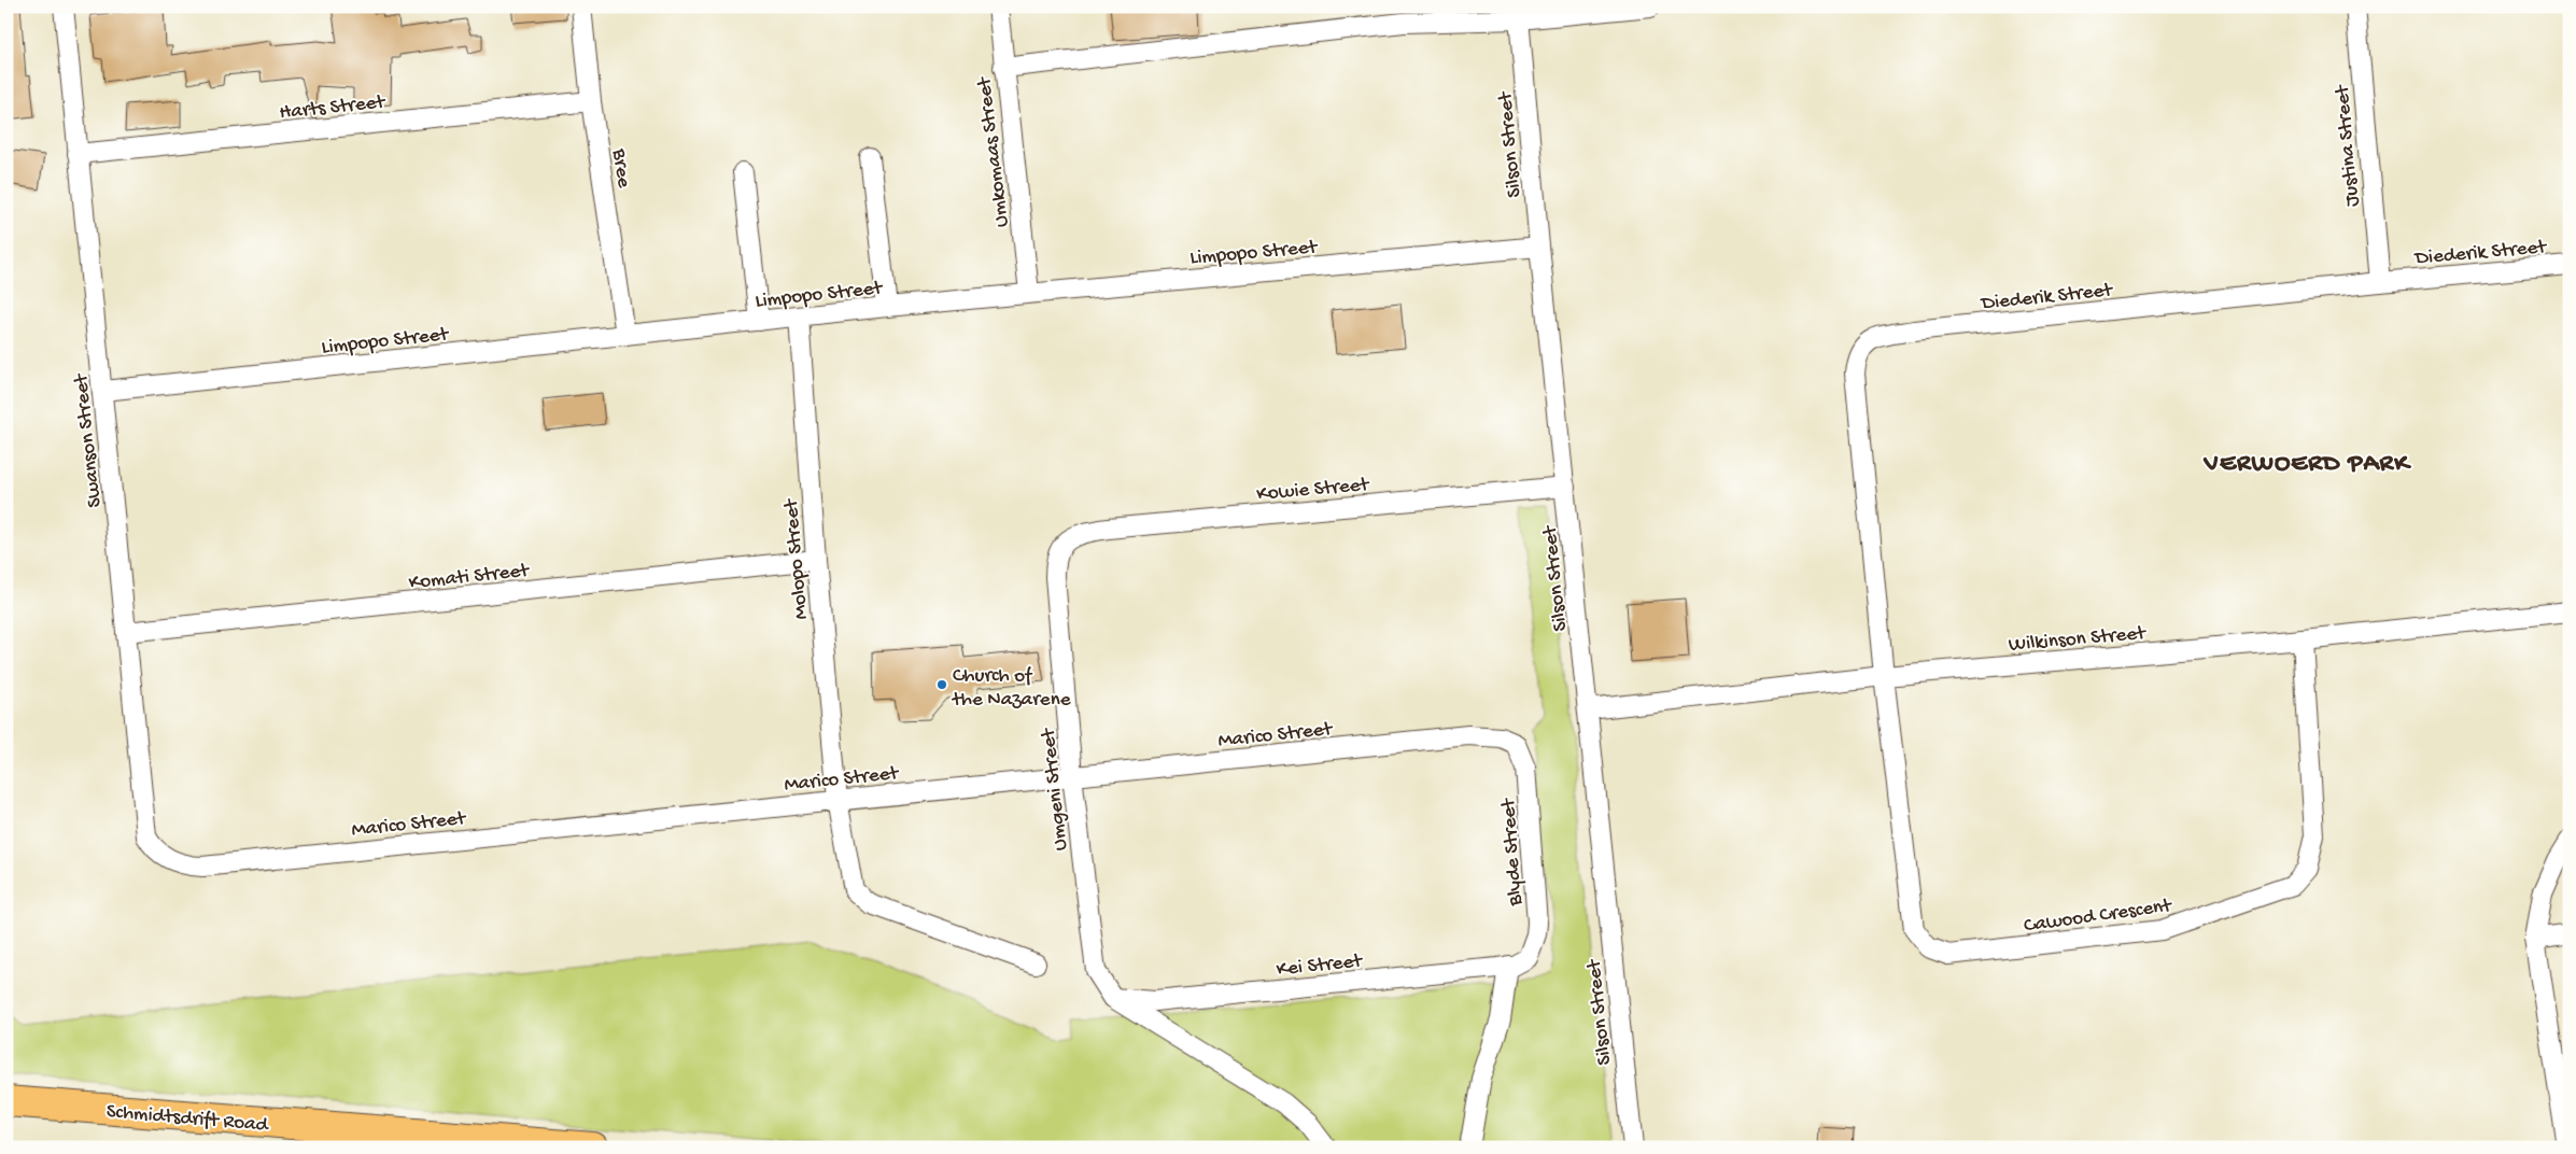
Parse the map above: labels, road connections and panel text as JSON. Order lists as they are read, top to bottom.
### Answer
{
  "streets": {
    "highway": ["Schmidtsdrift Road"],
    "street": [
      "Harts Street",
      "Silson Street",
      "Justina Street",
      "Umkomaas Street",
      "Bree",
      "Limpopo Street",
      "Diederik Street",
      "Swanson Street",
      "Kowie Street",
      "Molopo Street",
      "Komati Street",
      "Wilkinson Street",
      "Marico Street",
      "Umgeni Street",
      "Blyde Street",
      "Cawood Crescent",
      "Kei Street"
    ]
  },
  "crossings": [
    ["Harts Street", "Bree"],
    ["Harts Street", "Swanson Street"],
    ["Silson Street", "Limpopo Street"],
    ["Silson Street", "Kowie Street"],
    ["Silson Street", "Wilkinson Street"],
    ["Justina Street", "Diederik Street"],
    ["Umkomaas Street", "Limpopo Street"],
    ["Bree", "Limpopo Street"],
    ["Limpopo Street", "Swanson Street"],
    ["Limpopo Street", "Molopo Street"],
    ["Diederik Street", "Wilkinson Street"],
    ["Diederik Street", "Cawood Crescent"],
    ["Swanson Street", "Komati Street"],
    ["Swanson Street", "Marico Street"],
    ["Kowie Street", "Umgeni Street"],
    ["Molopo Street", "Komati Street"],
    ["Molopo Street", "Marico Street"],
    ["Wilkinson Street", "Cawood Crescent"],
    ["Marico Street", "Umgeni Street"],
    ["Marico Street", "Blyde Street"],
    ["Umgeni Street", "Kei Street"],
    ["Blyde Street", "Kei Street"]
  ],
  "districts": ["VERWOERD PARK"],
  "places": ["Church of the Nazarene"]
}
